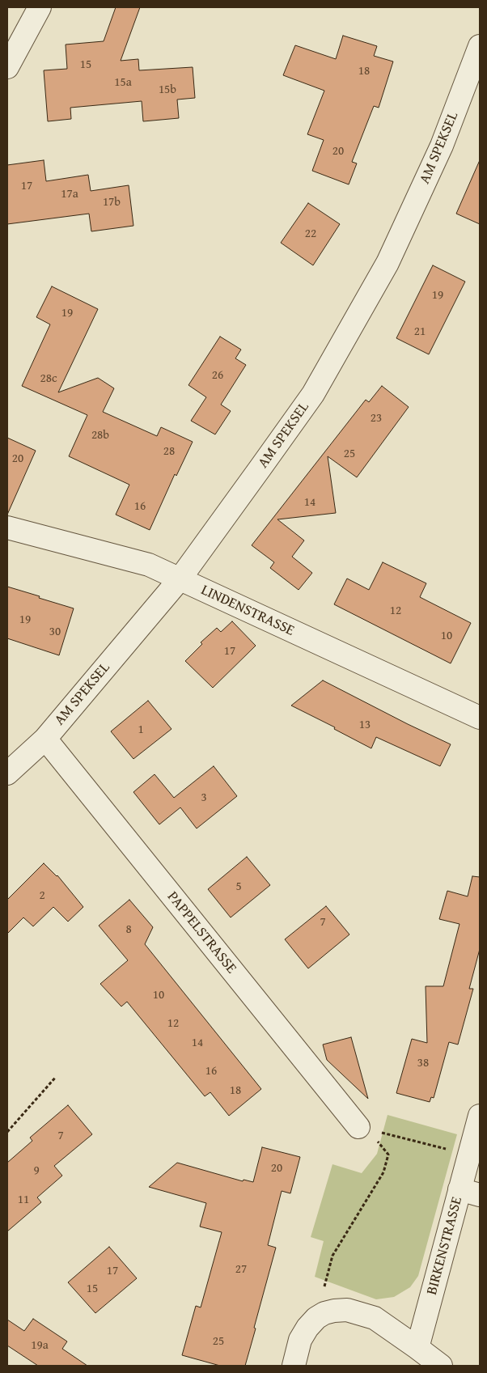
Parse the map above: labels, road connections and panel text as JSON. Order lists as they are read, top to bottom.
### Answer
{
  "streets": {
    "street": [
      "AM SPEKSEL",
      "LINDENSTRASSE",
      "PAPPELSTRASSE",
      "BIRKENSTRASSE"
    ]
  },
  "crossings": [
    ["AM SPEKSEL", "LINDENSTRASSE"],
    ["AM SPEKSEL", "PAPPELSTRASSE"]
  ],
  "house_numbers": [
    "15",
    "18",
    "15a",
    "15b",
    "20",
    "17",
    "17a",
    "17b",
    "22",
    "19",
    "19",
    "21",
    "26",
    "28c",
    "23",
    "28b",
    "28",
    "25",
    "20",
    "14",
    "16",
    "12",
    "19",
    "30",
    "10",
    "17",
    "13",
    "1",
    "3",
    "5",
    "2",
    "7",
    "8",
    "10",
    "12",
    "14",
    "38",
    "16",
    "18",
    "7",
    "20",
    "9",
    "11",
    "27",
    "17",
    "15",
    "25",
    "19a"
  ]
}
